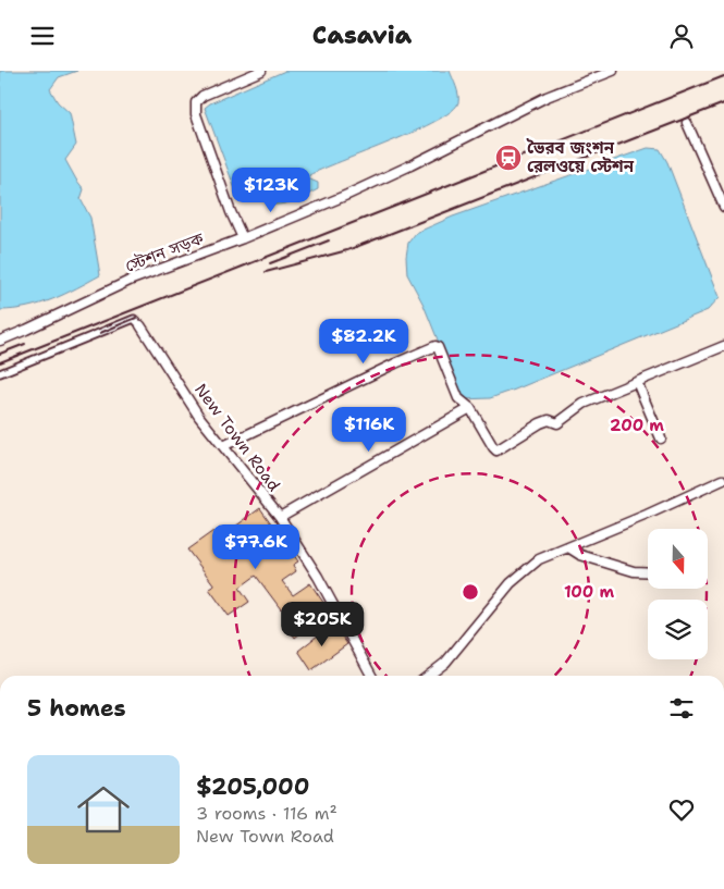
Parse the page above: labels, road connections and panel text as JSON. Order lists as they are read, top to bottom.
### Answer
{
  "streets": {
    "street": ["স্টেশন সড়ক", "New Town Road"]
  },
  "places": {
    "station": ["ভৈরব জংশন রেলওয়ে স্টেশন"]
  },
  "north": "bottom",
  "page": {
    "header": "Casavia",
    "price": [
      "$123K",
      "$82.2K",
      "$116K",
      "$77.6K",
      "$205K"
    ],
    "heading": "5 homes",
    "list": [
      {
        "name": "$205,000",
        "note": "3 rooms · 116 m² · New Town Road"
      }
    ]
  },
  "rings": ["200 m", "100 m"]
}
